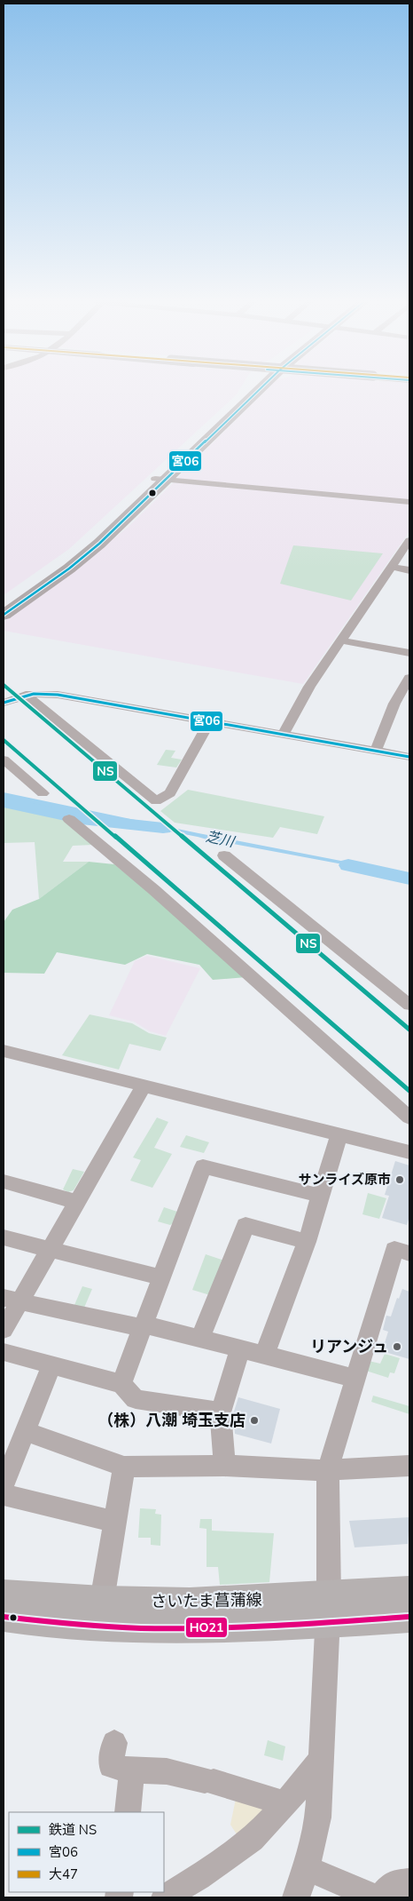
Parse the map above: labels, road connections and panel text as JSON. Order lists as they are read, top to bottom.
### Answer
{
  "streets": {
    "main road": ["さいたま菖蒲線"]
  },
  "water": ["芝川"],
  "places": ["サンライズ原市", "リアンジュ", "（株）八潮 埼玉支店"],
  "lines": ["transit line 宮06", "rail line NS", "transit line HO21"],
  "legend": ["鉄道 NS", "宮06", "大47"]
}
